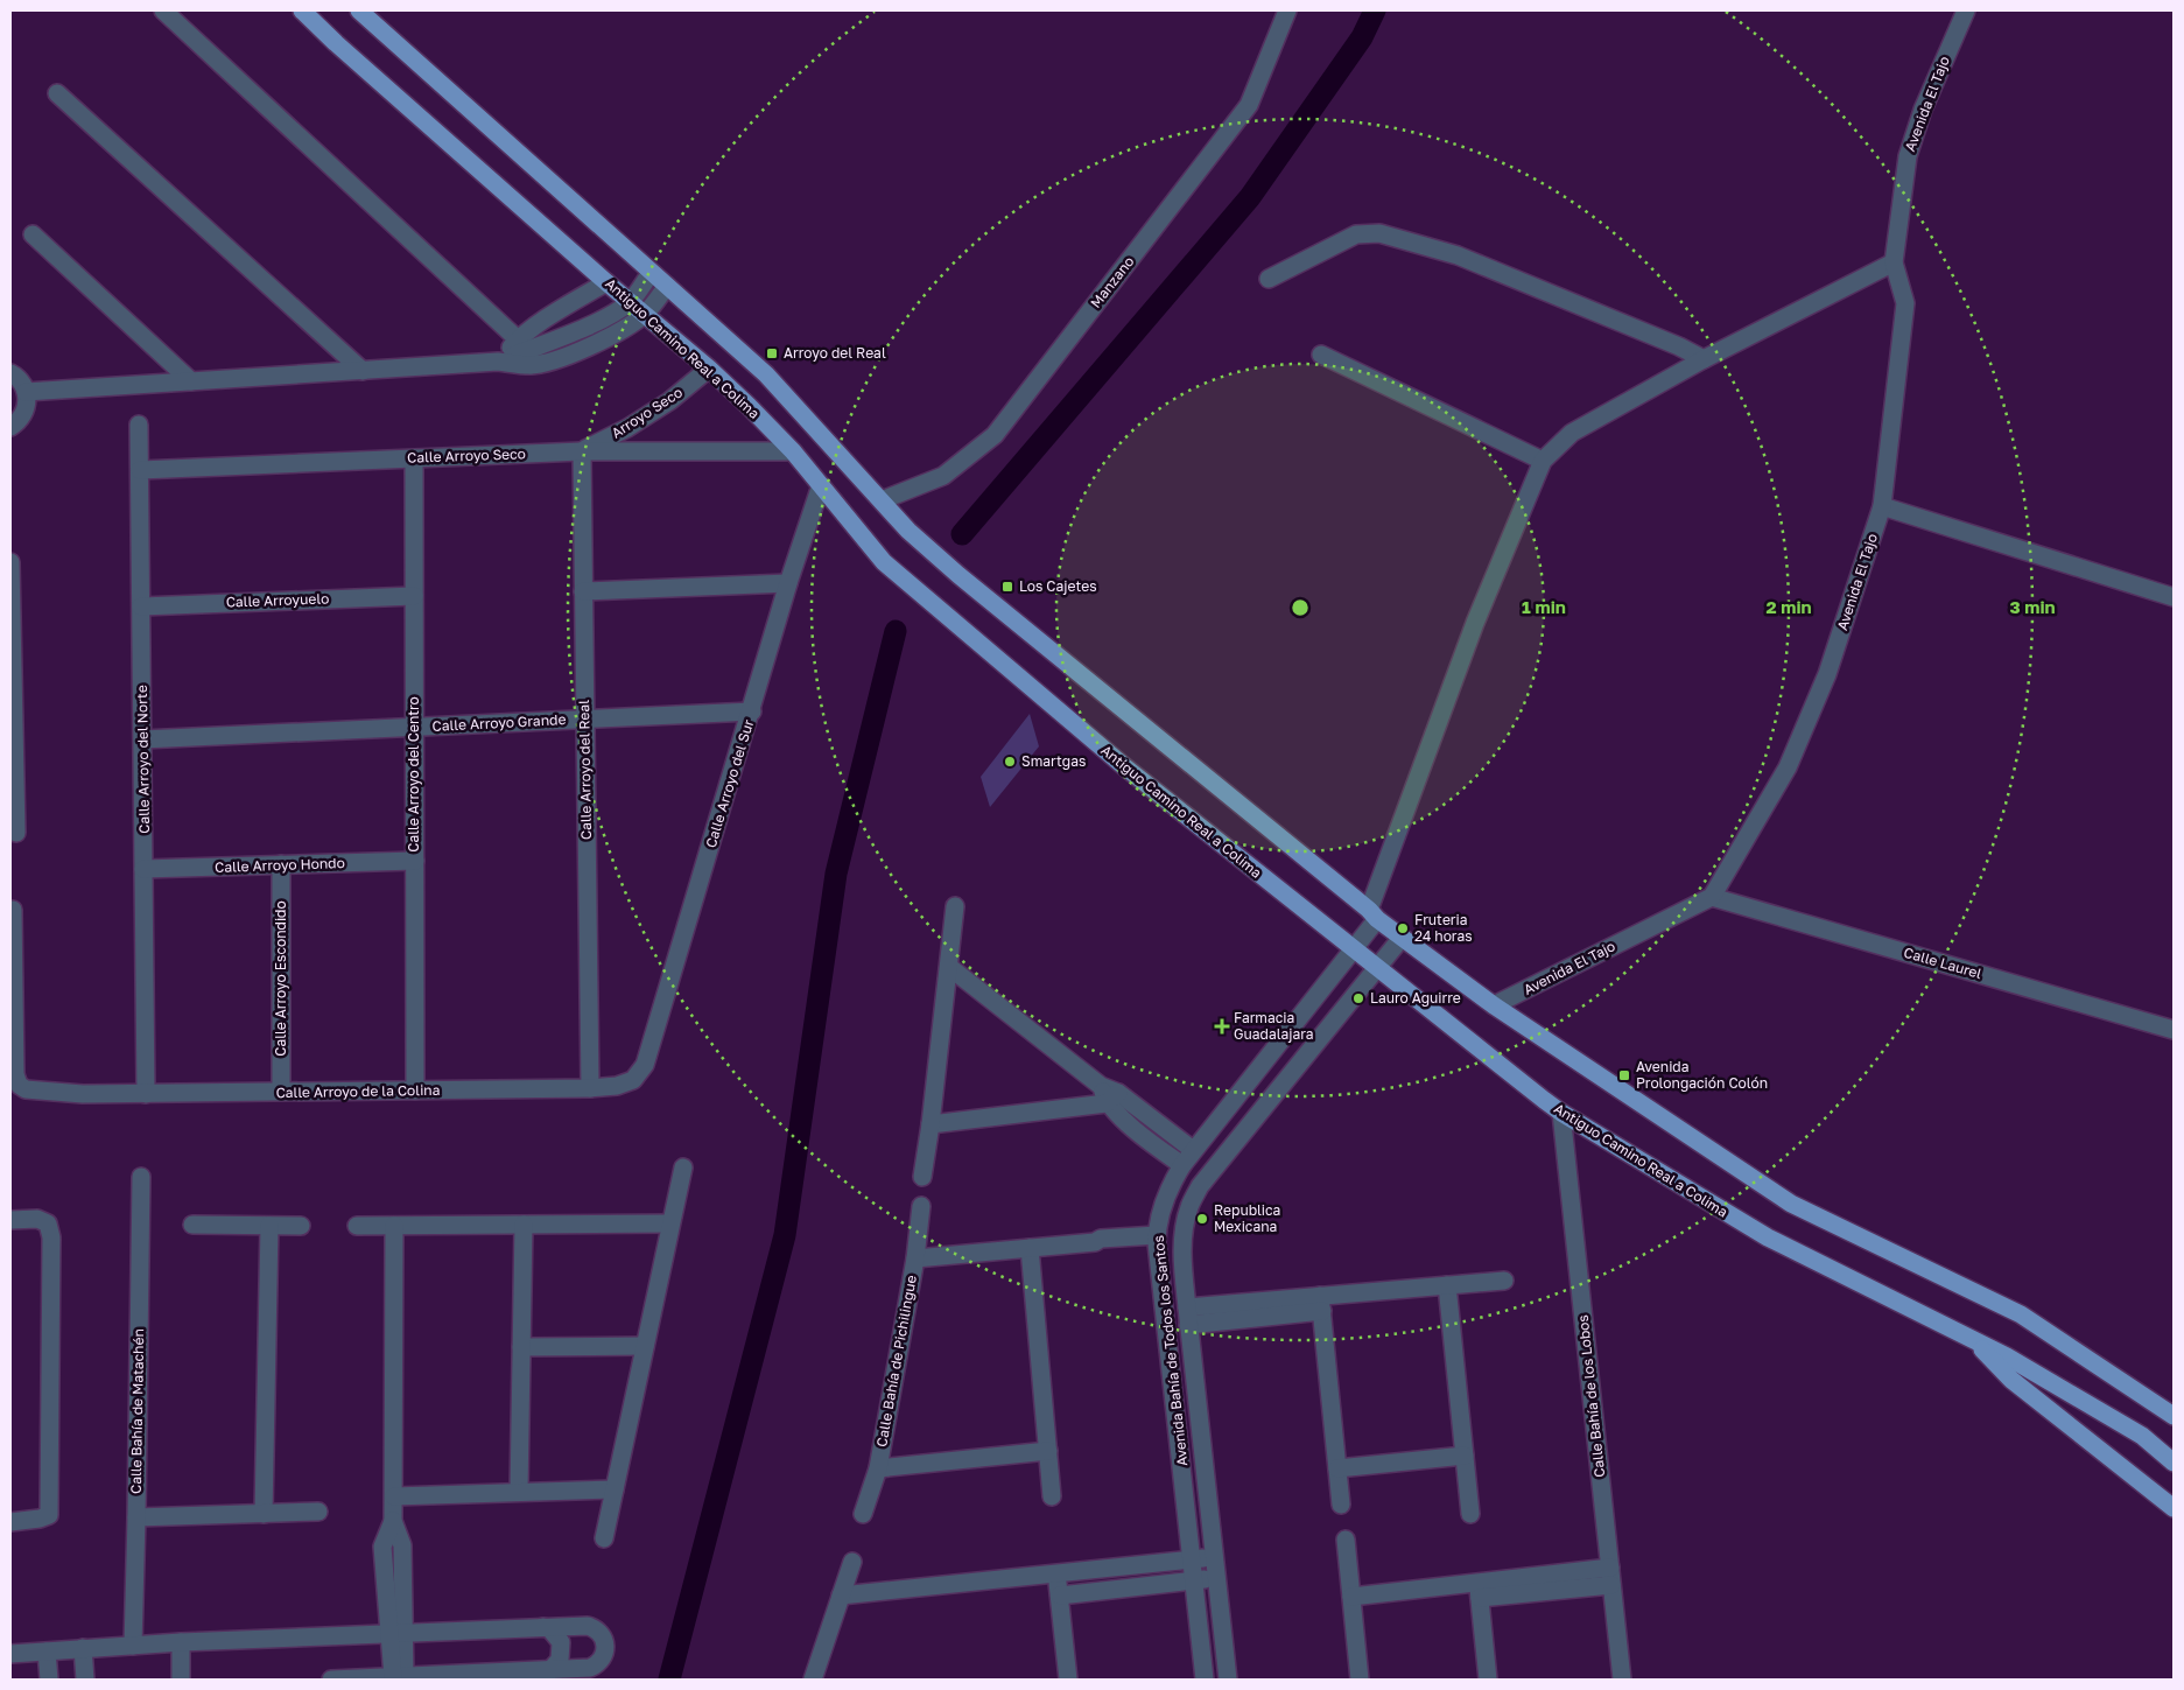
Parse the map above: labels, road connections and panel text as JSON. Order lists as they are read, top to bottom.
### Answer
{
  "streets": {
    "main road": ["Antiguo Camino Real a Colima"],
    "street": [
      "Avenida El Tajo",
      "Manzano",
      "Arroyo Seco",
      "Calle Arroyo Seco",
      "Calle Arroyuelo",
      "Calle Arroyo Grande",
      "Calle Arroyo del Norte",
      "Calle Arroyo del Real",
      "Calle Arroyo del Centro",
      "Calle Arroyo del Sur",
      "Calle Arroyo Hondo",
      "Calle Laurel",
      "Calle Arroyo Escondido",
      "Calle Arroyo de la Colina",
      "Avenida Bahía de Todos los Santos",
      "Calle Bahía de Pichilingue",
      "Calle Bahía de los Lobos",
      "Calle Bahía de Matachén"
    ]
  },
  "crossings": [
    ["Avenida El Tajo", "Calle Laurel"],
    ["Antiguo Camino Real a Colima", "Arroyo Seco"],
    ["Antiguo Camino Real a Colima", "Calle Arroyo Seco"],
    ["Antiguo Camino Real a Colima", "Calle Arroyo del Sur"],
    ["Antiguo Camino Real a Colima", "Avenida Bahía de Todos los Santos"],
    ["Antiguo Camino Real a Colima", "Calle Bahía de los Lobos"],
    ["Arroyo Seco", "Calle Arroyo Seco"],
    ["Arroyo Seco", "Calle Arroyo del Real"],
    ["Calle Arroyo Seco", "Calle Arroyo del Norte"],
    ["Calle Arroyo Seco", "Calle Arroyo del Real"],
    ["Calle Arroyo Seco", "Calle Arroyo del Centro"],
    ["Calle Arroyuelo", "Calle Arroyo del Norte"],
    ["Calle Arroyuelo", "Calle Arroyo del Centro"],
    ["Calle Arroyo Grande", "Calle Arroyo del Norte"],
    ["Calle Arroyo Grande", "Calle Arroyo del Real"],
    ["Calle Arroyo Grande", "Calle Arroyo del Centro"],
    ["Calle Arroyo Grande", "Calle Arroyo del Sur"],
    ["Calle Arroyo del Norte", "Calle Arroyo Hondo"],
    ["Calle Arroyo del Norte", "Calle Arroyo de la Colina"],
    ["Calle Arroyo del Real", "Calle Arroyo de la Colina"],
    ["Calle Arroyo del Centro", "Calle Arroyo Hondo"],
    ["Calle Arroyo del Centro", "Calle Arroyo de la Colina"],
    ["Calle Arroyo del Sur", "Calle Arroyo de la Colina"],
    ["Calle Arroyo Hondo", "Calle Arroyo Escondido"],
    ["Calle Arroyo Escondido", "Calle Arroyo de la Colina"]
  ],
  "places": {
    "transit": ["Arroyo del Real", "Los Cajetes", "Avenida Prolongación Colón"],
    "other": [
      "Smartgas",
      "Fruteria 24 horas",
      "Lauro Aguirre",
      "Republica Mexicana"
    ],
    "health": ["Farmacia Guadalajara"]
  },
  "rings": ["1 min", "2 min", "3 min"]
}
